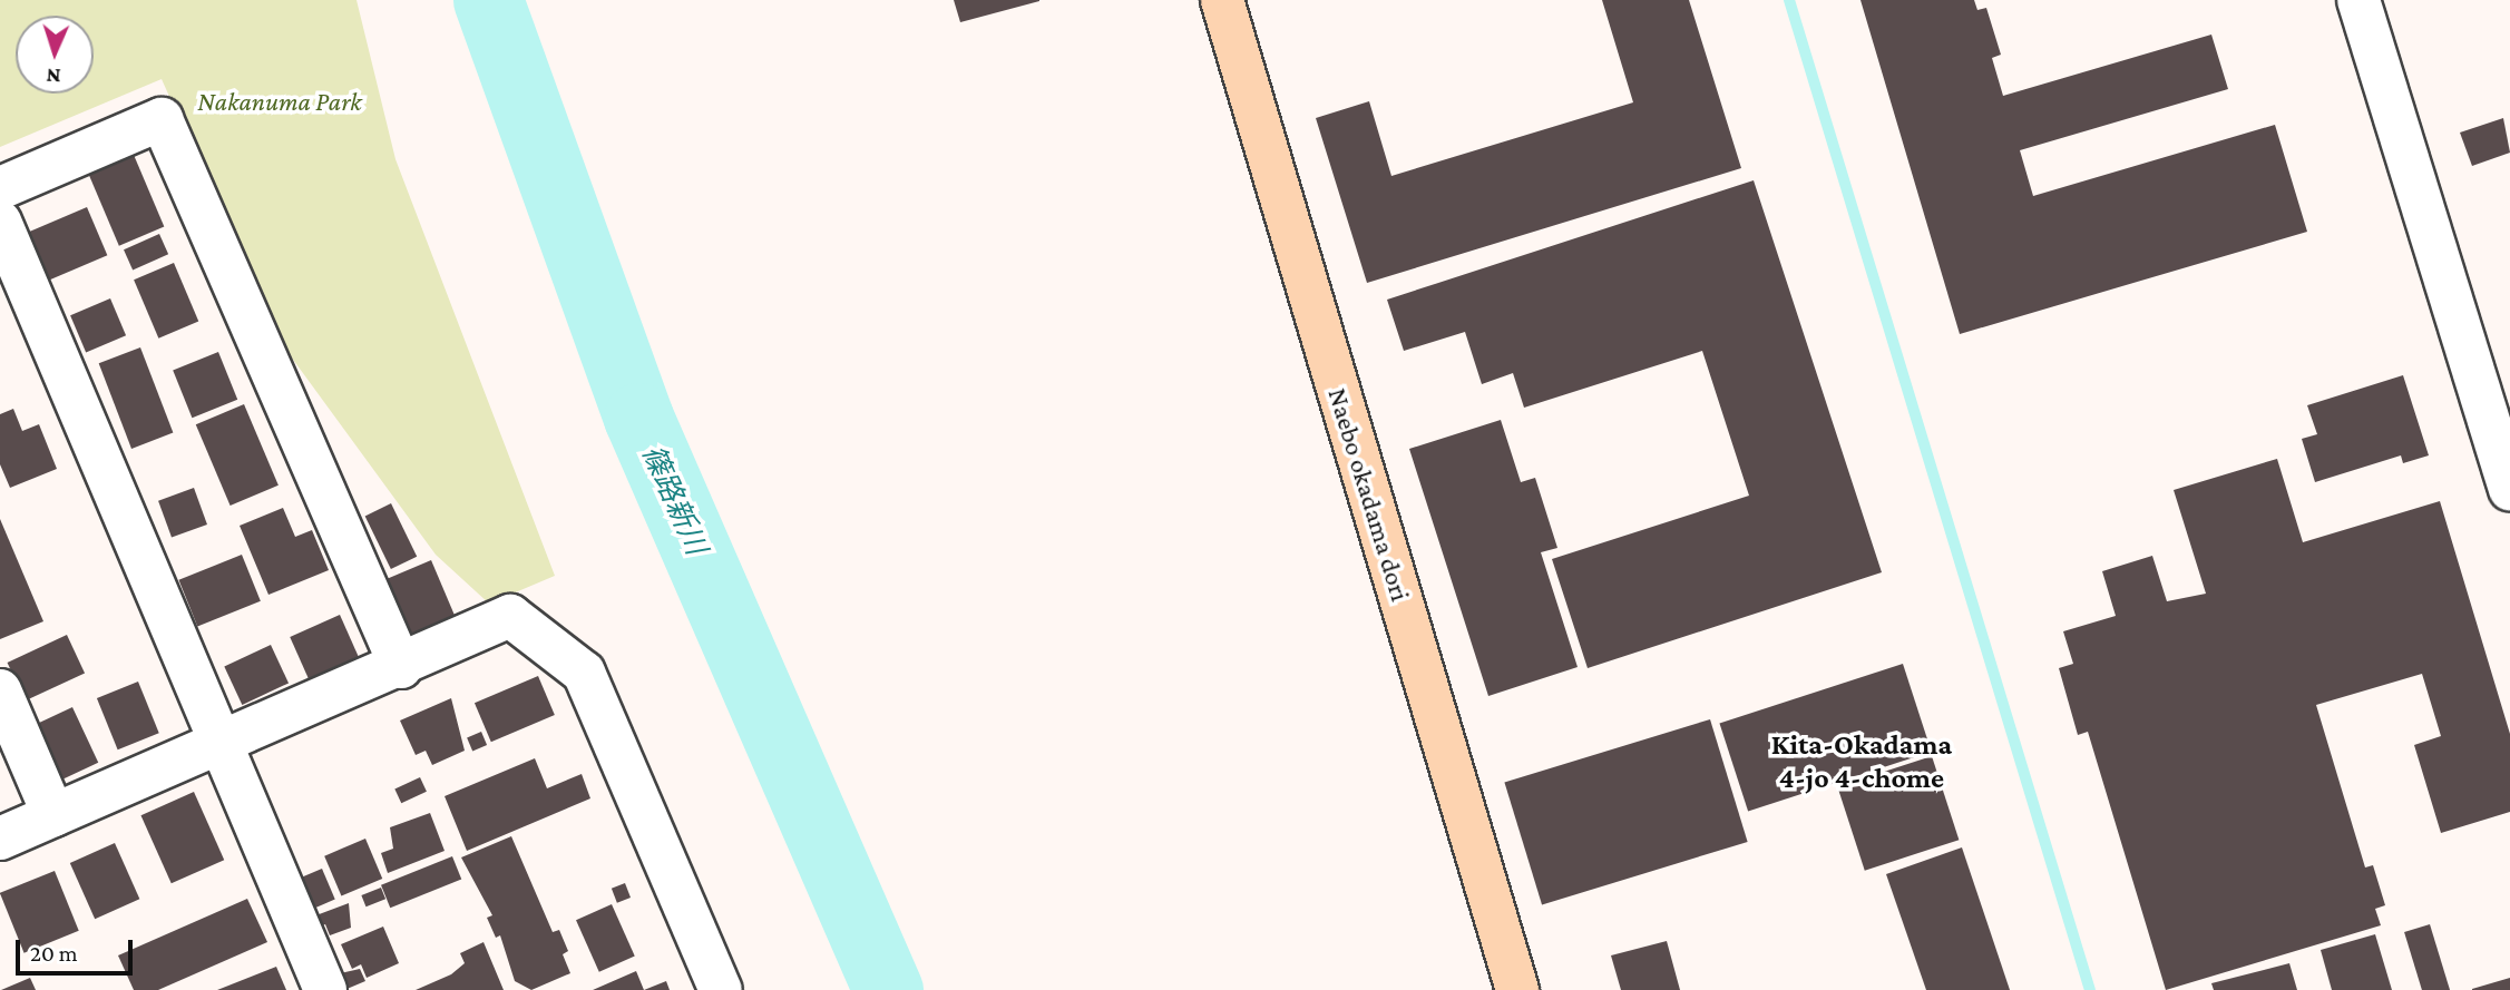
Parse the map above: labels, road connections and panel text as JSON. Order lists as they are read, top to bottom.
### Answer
{
  "streets": {
    "street": ["Naebo okadama dori"]
  },
  "districts": ["Kita-Okadama 4-jo 4-chome"],
  "water": ["篠路新川"],
  "parks": ["Nakanuma Park"],
  "scale_bar": "20 m",
  "north": "bottom"
}
